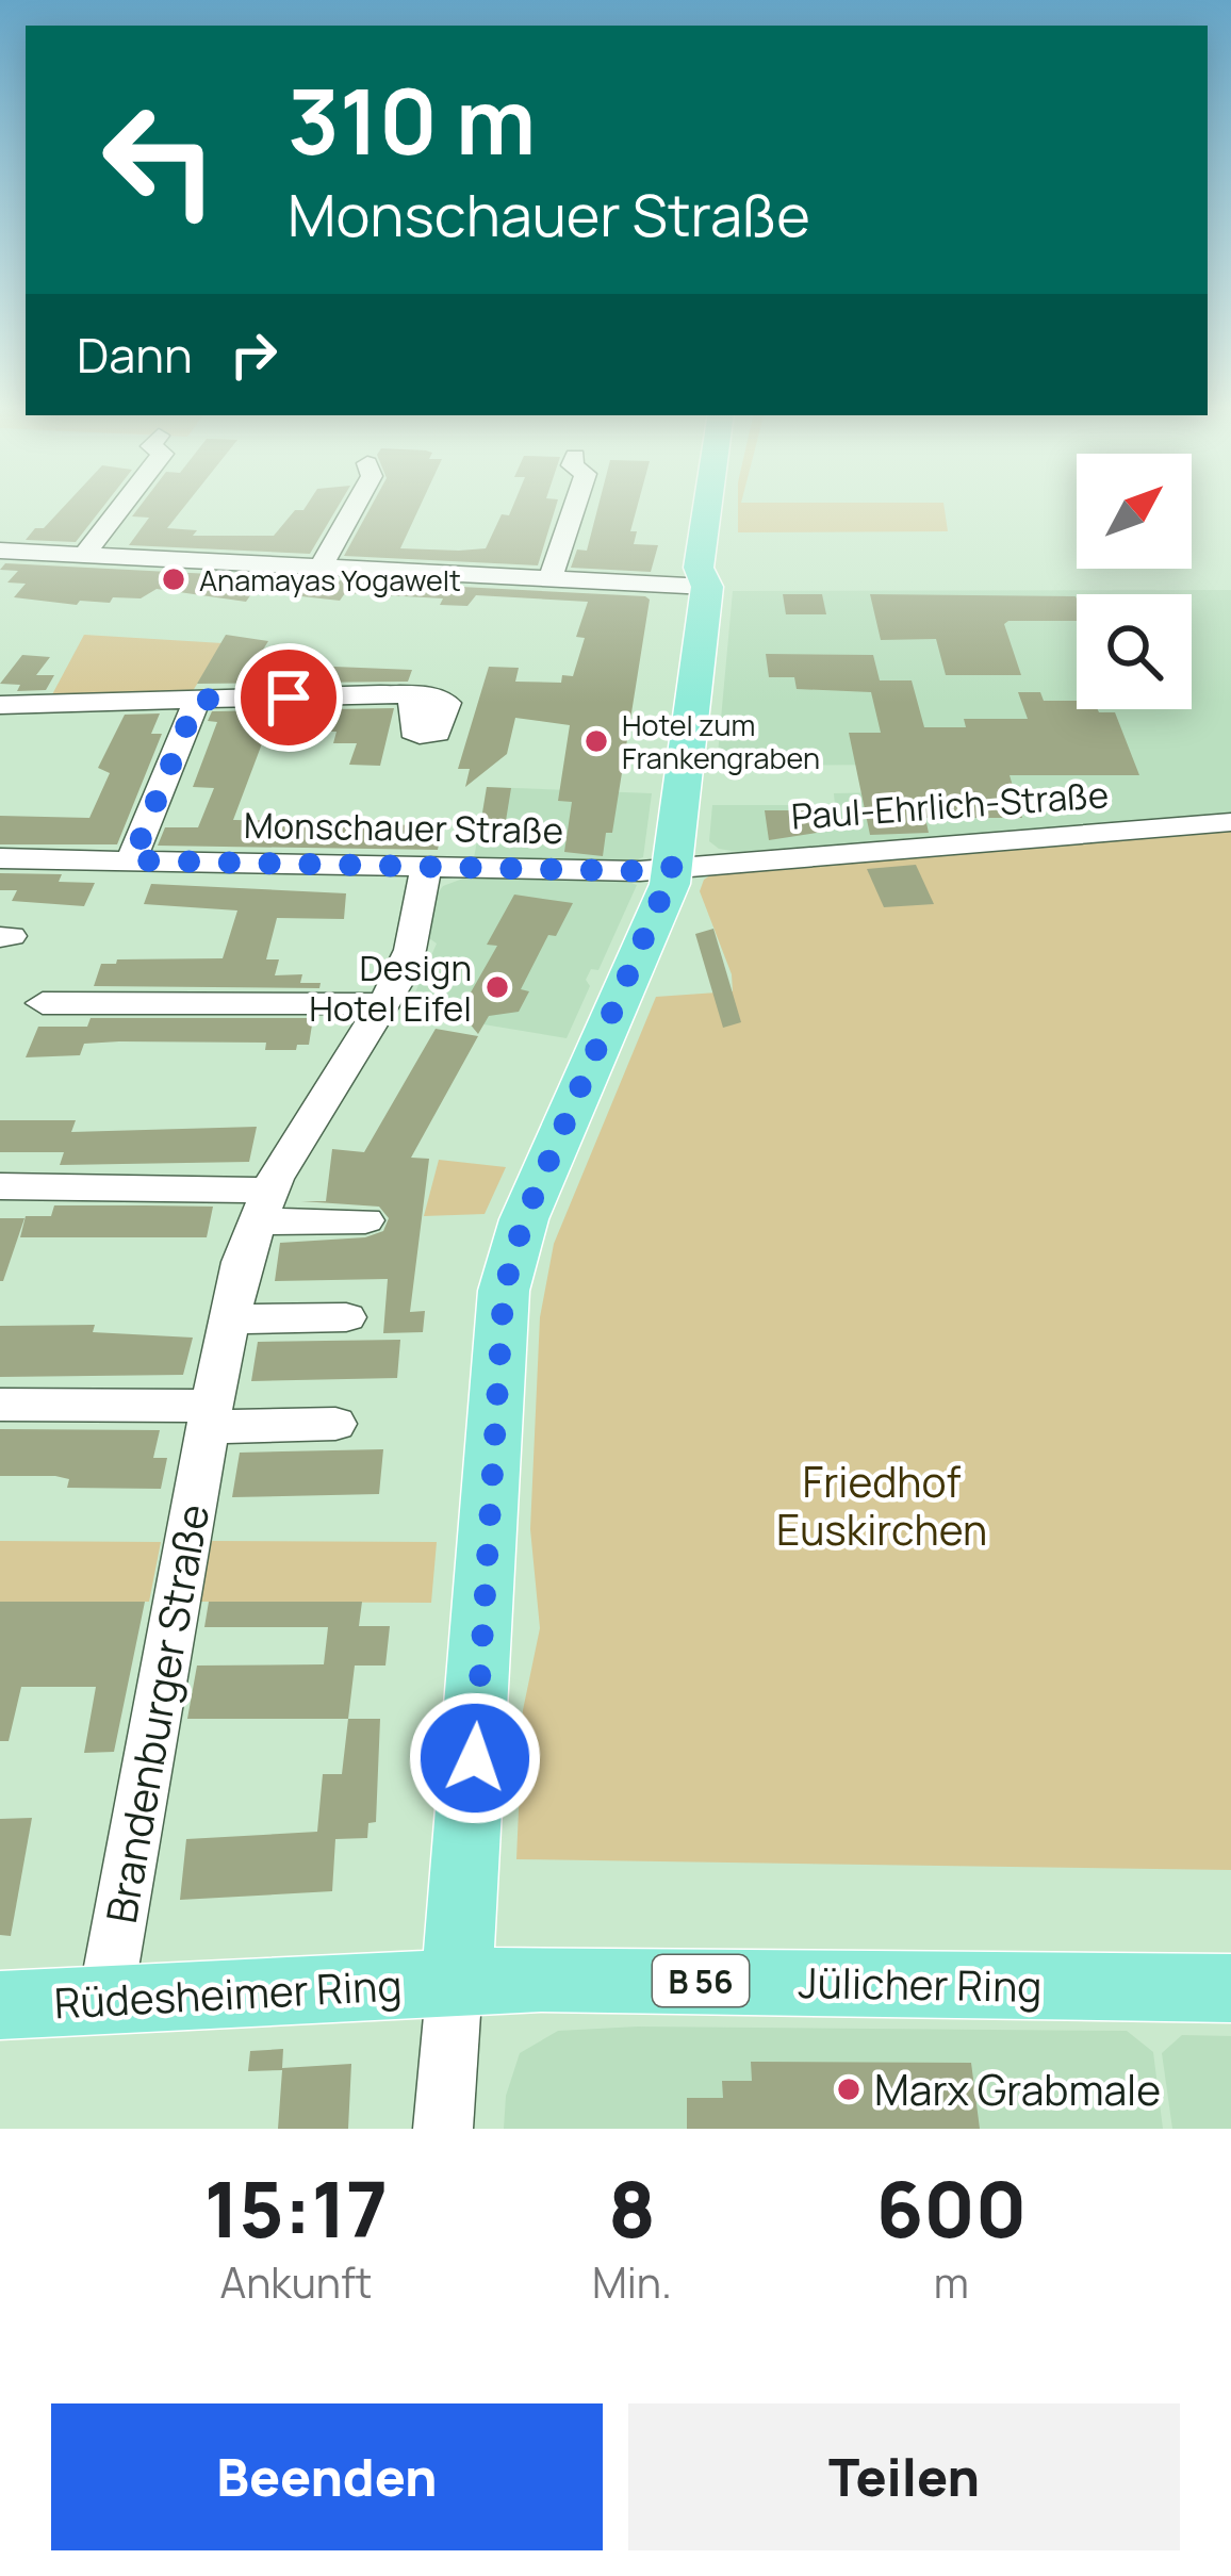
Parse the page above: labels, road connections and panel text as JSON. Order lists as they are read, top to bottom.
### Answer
{
  "streets": {
    "main road": ["B 56", "Jülicher Ring", "Rüdesheimer Ring"],
    "street": ["Paul-Ehrlich-Straße", "Monschauer Straße", "Brandenburger Straße"]
  },
  "crossings": [
    ["Paul-Ehrlich-Straße", "Monschauer Straße"],
    ["Monschauer Straße", "Brandenburger Straße"],
    ["Brandenburger Straße", "Rüdesheimer Ring"],
    ["Jülicher Ring", "Rüdesheimer Ring"]
  ],
  "parks": ["Friedhof Euskirchen"],
  "places": [
    "Anamayas Yogawelt",
    "Hotel zum Frankengraben",
    "Design Hotel Eifel",
    "Marx Grabmale"
  ],
  "north": "top right",
  "page": {
    "turn": ["310 m", "Monschauer Straße"],
    "then": "Dann",
    "eta": [
      "15:17",
      "Ankunft",
      "8",
      "Min.",
      "600",
      "m"
    ],
    "buttons": ["Beenden", "Teilen"]
  }
}
